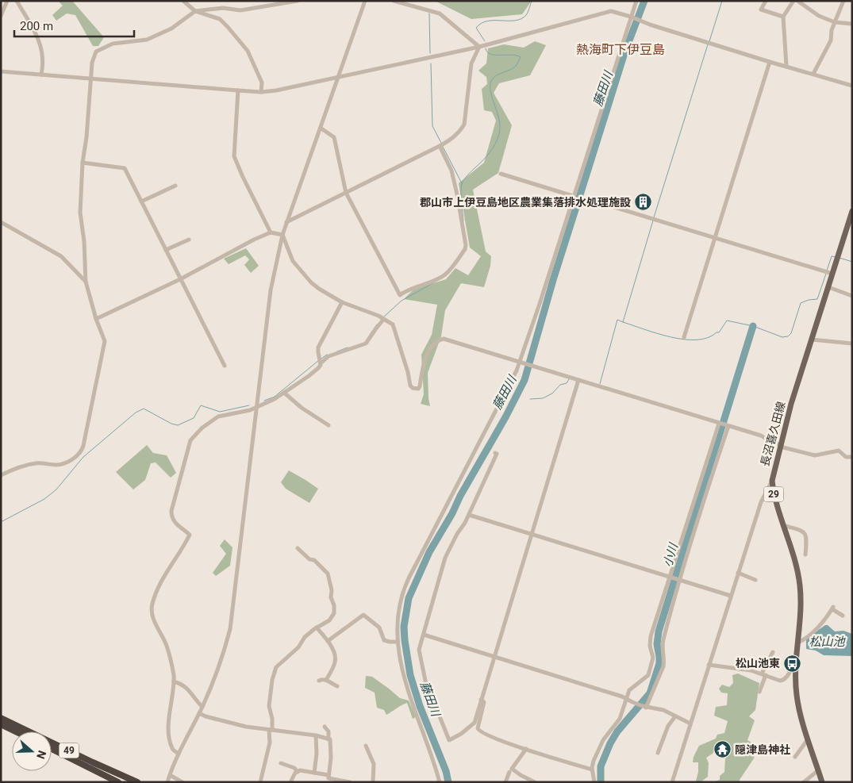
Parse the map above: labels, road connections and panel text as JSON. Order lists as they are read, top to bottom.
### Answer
{
  "streets": {
    "highway": ["49"],
    "main road": ["長沼喜久田線", "29"]
  },
  "districts": ["熱海町下伊豆島"],
  "water": ["藤田川", "小川", "松山池"],
  "places": {
    "building": ["郡山市上伊豆島地区農業集落排水処理施設"],
    "bus stop": ["松山池東"],
    "temple": ["隠津島神社"]
  },
  "scale_bar": "200 m",
  "north": "right"
}
